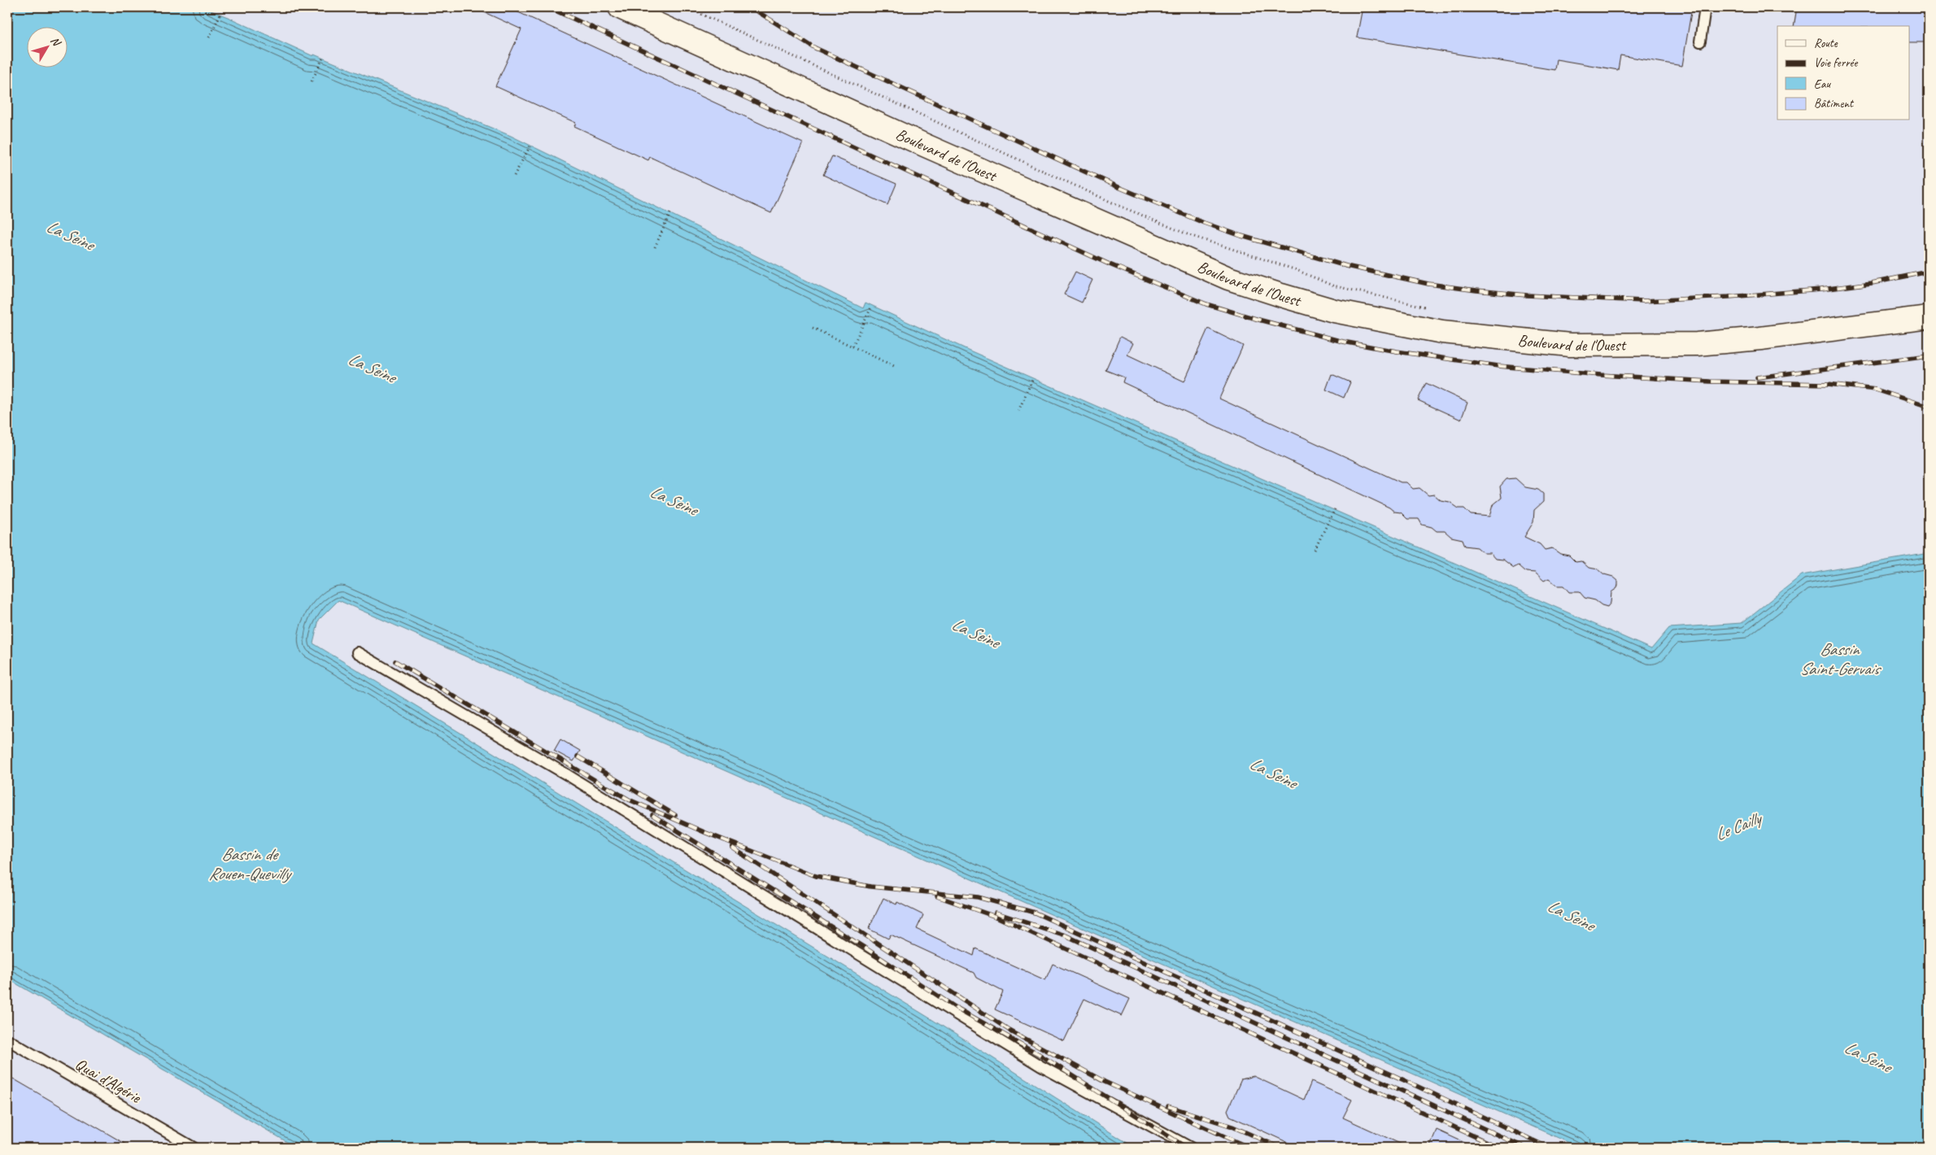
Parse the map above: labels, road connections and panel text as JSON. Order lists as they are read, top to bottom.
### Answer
{
  "streets": {
    "main road": ["Boulevard de l'Ouest"],
    "lane": ["Quai d'Algérie"]
  },
  "water": [
    "La Seine",
    "Bassin Saint-Gervais",
    "Le Cailly",
    "Bassin de Rouen-Quevilly"
  ],
  "legend": [
    "Route",
    "Voie ferrée",
    "Eau",
    "Bâtiment"
  ],
  "north": "top right"
}
